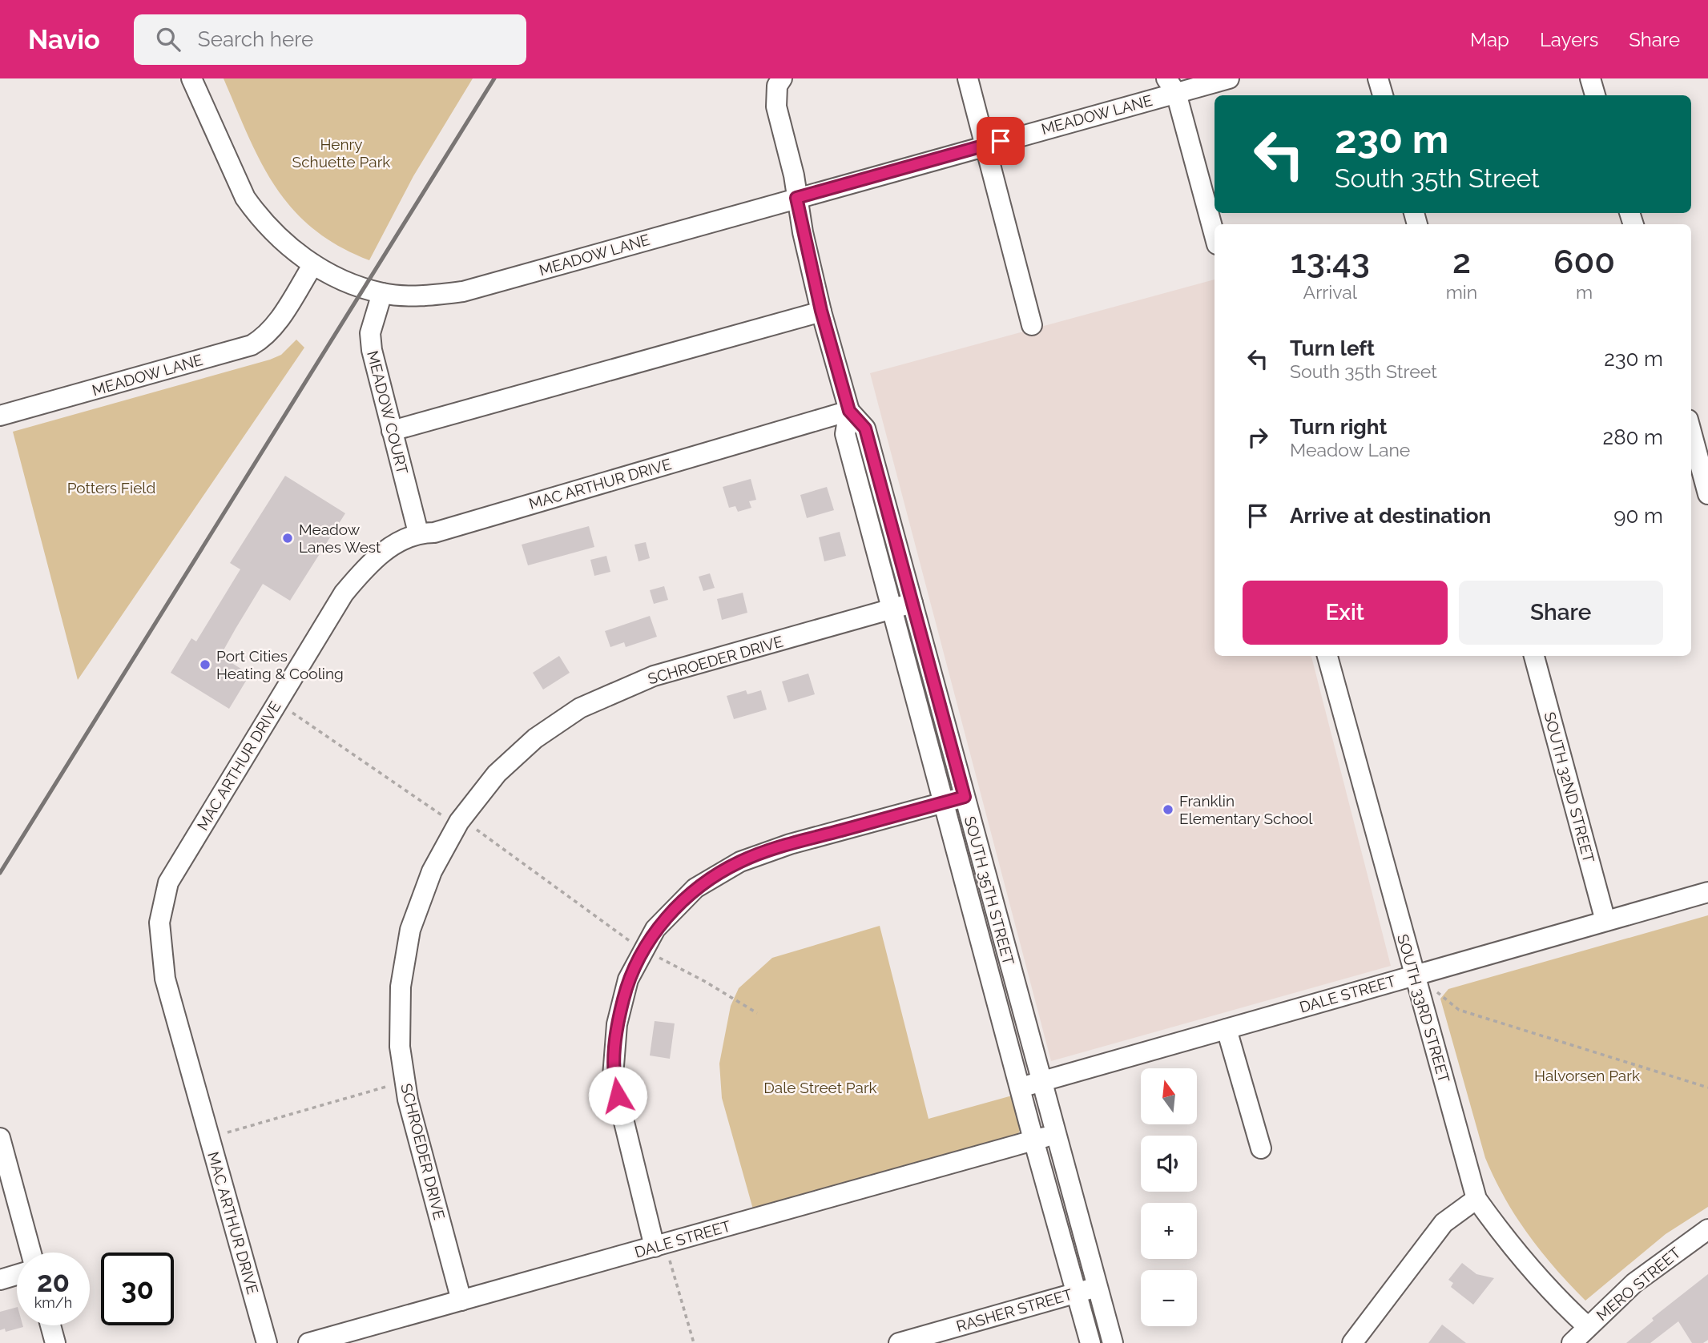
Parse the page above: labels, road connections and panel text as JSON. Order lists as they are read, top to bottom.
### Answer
{
  "streets": {
    "street": [
      "MEADOW LANE",
      "MEADOW COURT",
      "MAC ARTHUR DRIVE",
      "SCHROEDER DRIVE",
      "SOUTH 32ND STREET",
      "SOUTH 35TH STREET",
      "DALE STREET",
      "SOUTH 33RD STREET",
      "MERO STREET",
      "RASHER STREET"
    ]
  },
  "crossings": [
    ["MEADOW LANE", "MEADOW COURT"],
    ["MEADOW LANE", "SOUTH 35TH STREET"],
    ["MEADOW COURT", "MAC ARTHUR DRIVE"],
    ["MAC ARTHUR DRIVE", "SOUTH 35TH STREET"],
    ["SCHROEDER DRIVE", "SOUTH 35TH STREET"],
    ["SCHROEDER DRIVE", "DALE STREET"],
    ["SOUTH 32ND STREET", "DALE STREET"],
    ["SOUTH 35TH STREET", "DALE STREET"],
    ["SOUTH 35TH STREET", "RASHER STREET"],
    ["DALE STREET", "SOUTH 33RD STREET"],
    ["SOUTH 33RD STREET", "MERO STREET"]
  ],
  "parks": [
    "Henry Schuette Park",
    "Potters Field",
    "Halvorsen Park",
    "Dale Street Park"
  ],
  "places": ["Meadow Lanes West", "Port Cities Heating & Cooling", "Franklin Elementary School"],
  "north": "top",
  "page": {
    "header": "Navio",
    "search": "Search here",
    "nav": ["Map", "Layers", "Share"],
    "turn": ["230 m", "South 35th Street"],
    "eta": [
      "13:43",
      "Arrival",
      "2",
      "min",
      "600",
      "m"
    ],
    "list": [
      {
        "name": "Turn left",
        "note": "South 35th Street",
        "value": "230 m"
      },
      {
        "name": "Turn right",
        "note": "Meadow Lane",
        "value": "280 m"
      },
      {
        "name": "Arrive at destination",
        "value": "90 m"
      }
    ],
    "buttons": ["Exit", "Share"],
    "map_buttons": ["+", "−"],
    "speed": "20 km/h",
    "limit": "30"
  }
}
